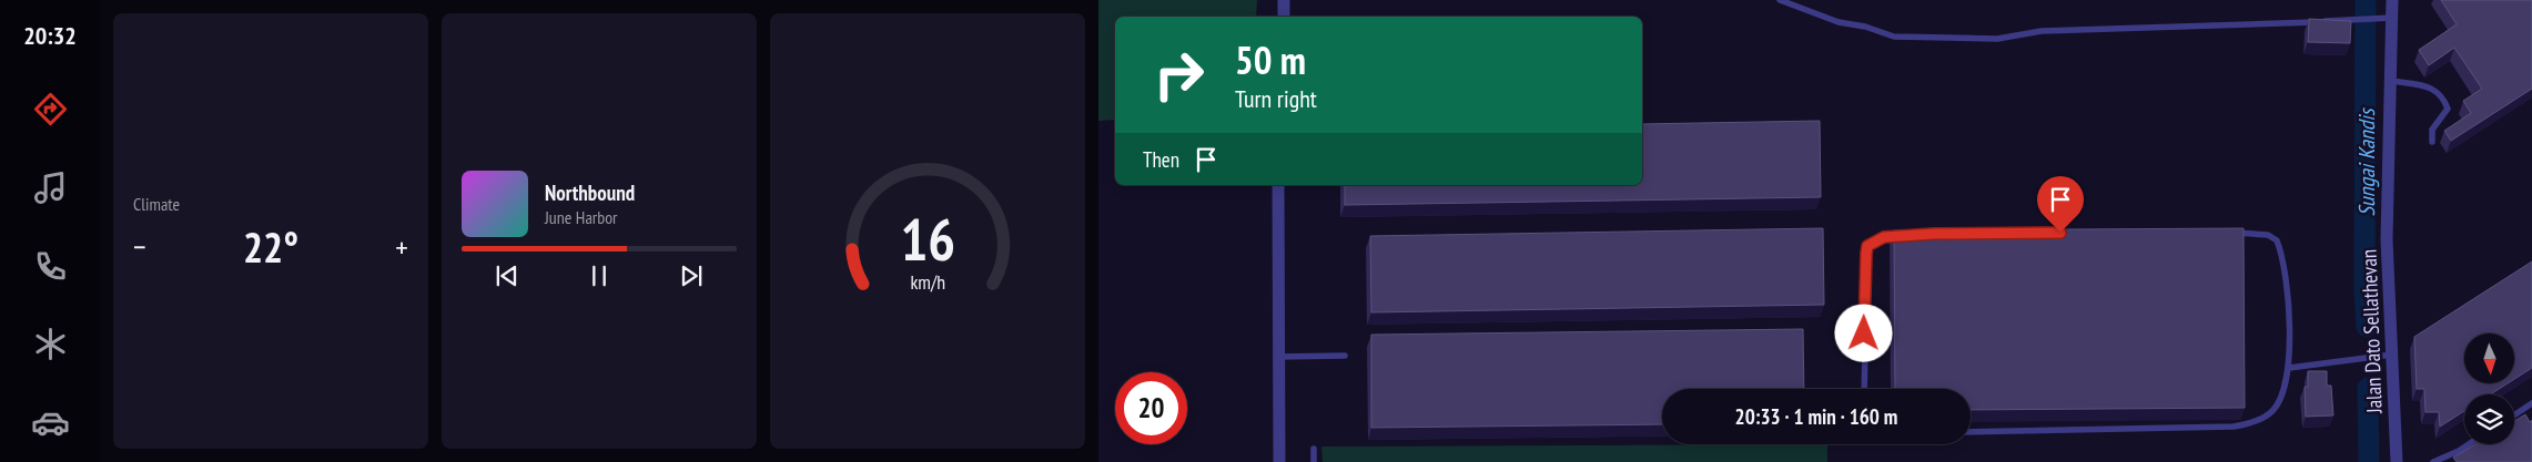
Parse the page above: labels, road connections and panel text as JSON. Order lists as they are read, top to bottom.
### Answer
{
  "streets": {
    "street": ["Jalan Dato Sellathevan"]
  },
  "water": ["Sungai Kandis"],
  "north": "bottom",
  "page": {
    "tabs": "20:32",
    "tile": "Climate",
    "turn": ["50 m", "Turn right"],
    "then": "Then",
    "song": ["Northbound", "June Harbor"],
    "heat": ["−", "22°", "+"],
    "limit": "20",
    "trip": "20:33 · 1 min · 160 m",
    "gauge": ["16", "km/h"]
  }
}
